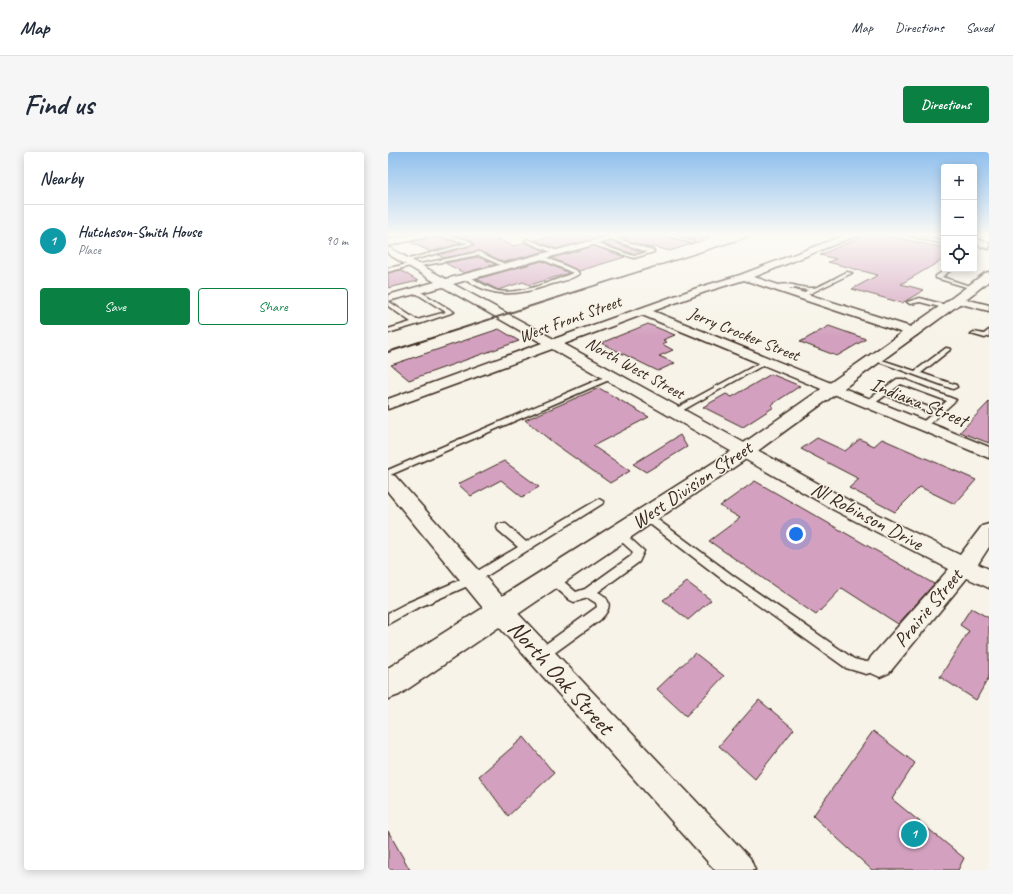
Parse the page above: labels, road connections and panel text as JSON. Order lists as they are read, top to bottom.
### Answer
{
  "streets": {
    "main road": ["West Division Street"],
    "street": [
      "West Front Street",
      "Jerry Crocker Street",
      "North West Street",
      "Indiana Street",
      "Nl Robinson Drive",
      "Prairie Street",
      "North Oak Street"
    ]
  },
  "crossings": [
    ["West Front Street", "Jerry Crocker Street"],
    ["West Front Street", "North West Street"],
    ["Jerry Crocker Street", "Indiana Street"],
    ["Jerry Crocker Street", "West Division Street"],
    ["North West Street", "West Division Street"],
    ["North West Street", "Nl Robinson Drive"],
    ["Indiana Street", "West Division Street"],
    ["West Division Street", "Nl Robinson Drive"],
    ["West Division Street", "North Oak Street"],
    ["Nl Robinson Drive", "Prairie Street"]
  ],
  "page": {
    "header": "Map",
    "nav": ["Map", "Directions", "Saved"],
    "buttons": [
      "Directions",
      ["Save", "Share"]
    ],
    "title": "Find us",
    "heading": "Nearby",
    "map_buttons": ["+", "−"],
    "list": [
      {
        "mark": "1",
        "name": "Hutcheson-Smith House",
        "note": "Place",
        "value": "90 m"
      }
    ],
    "pins": "1"
  }
}
